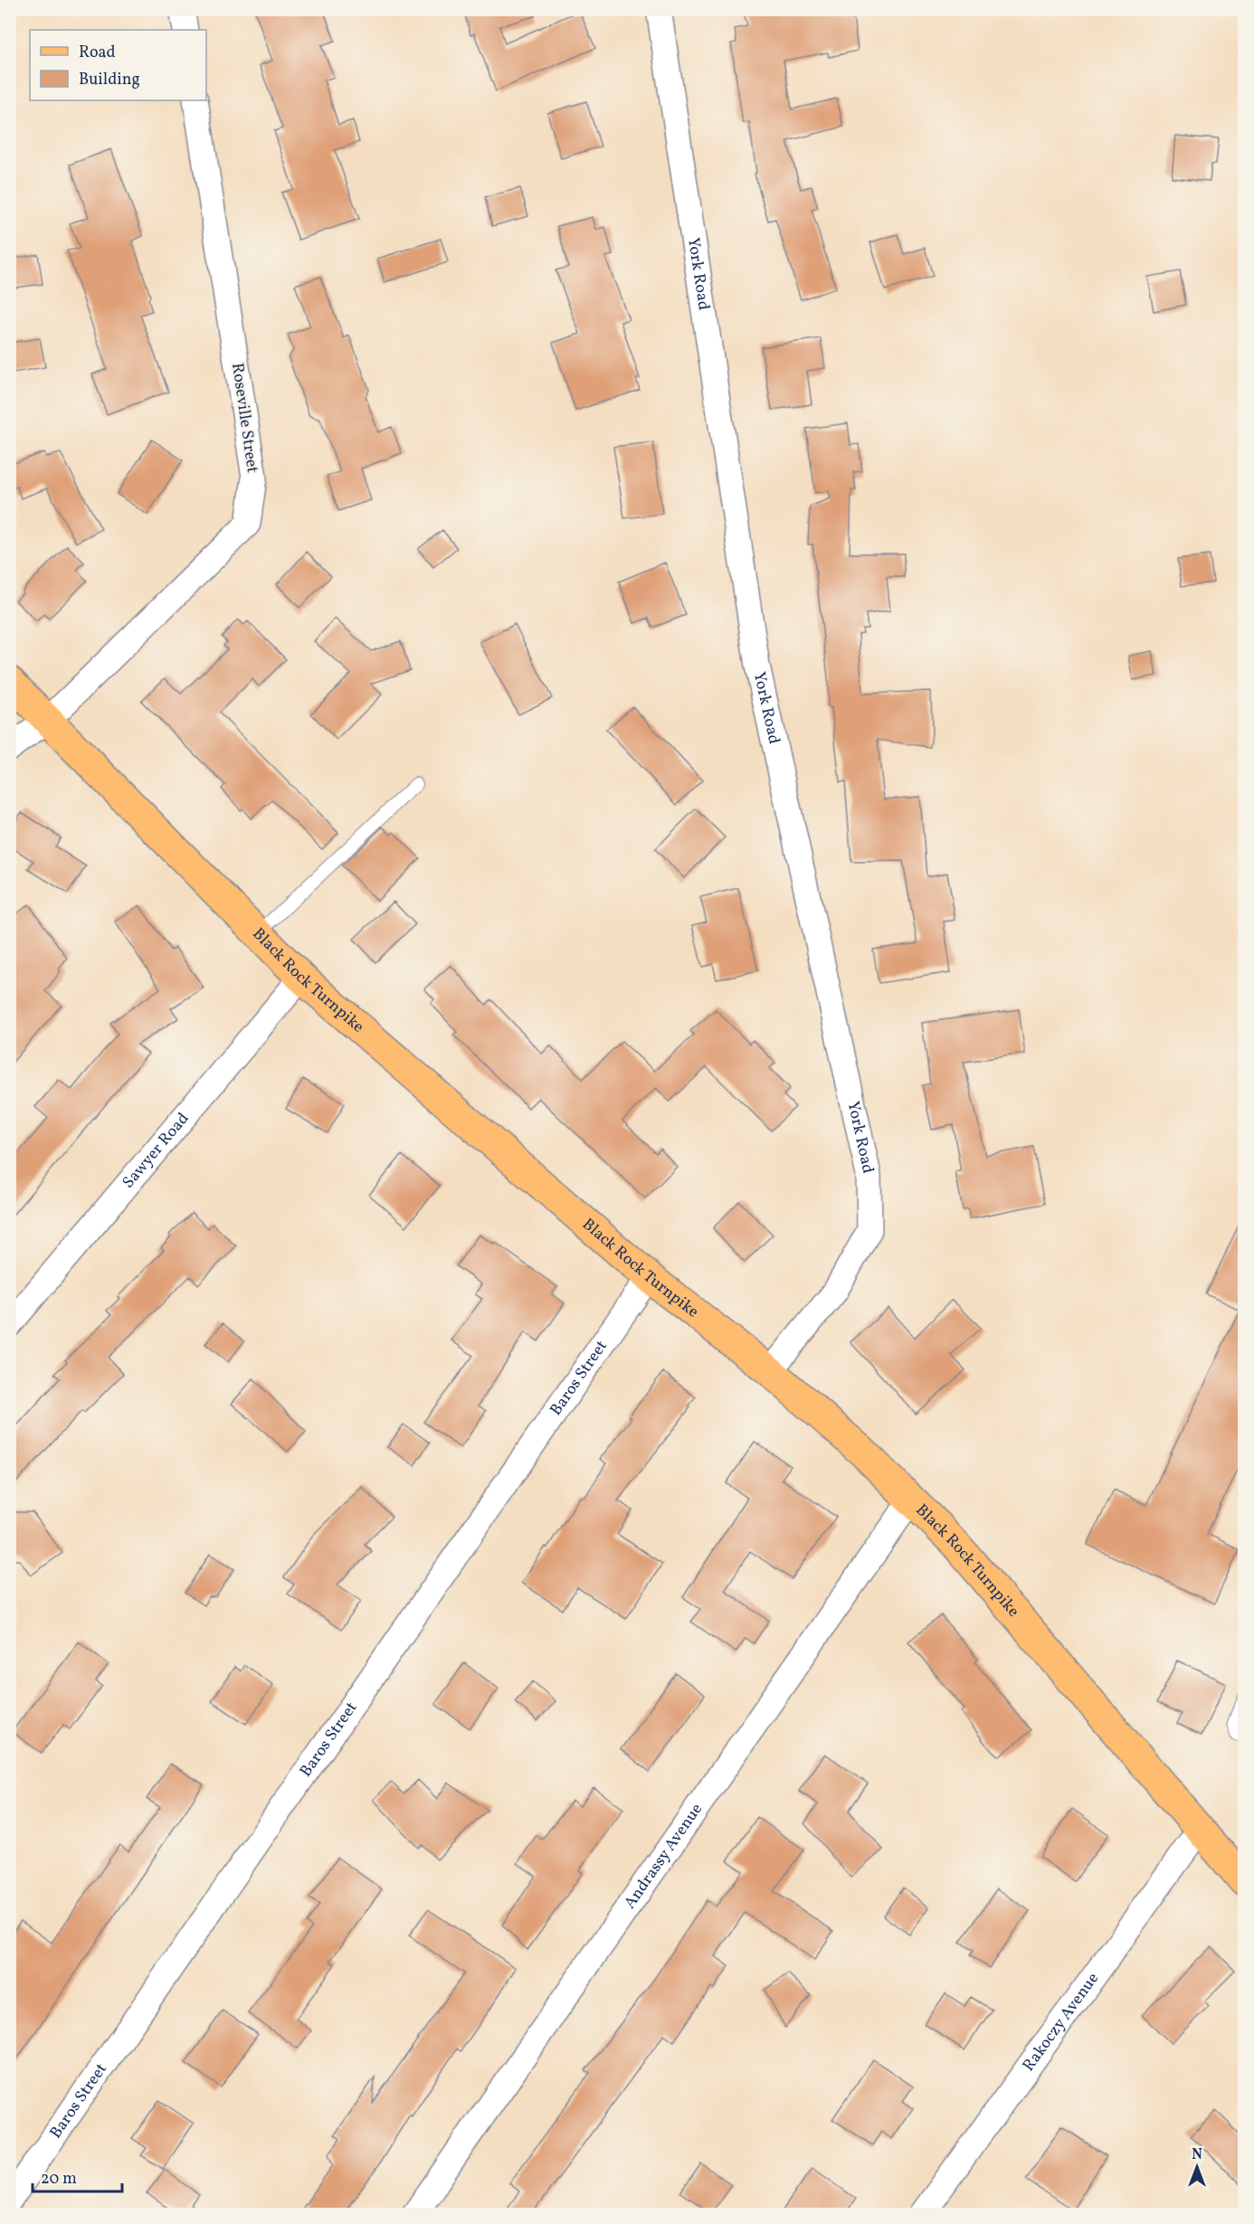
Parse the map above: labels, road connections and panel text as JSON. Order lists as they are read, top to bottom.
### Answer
{
  "streets": {
    "main road": ["Black Rock Turnpike"],
    "street": [
      "York Road",
      "Roseville Street",
      "Sawyer Road",
      "Baros Street",
      "Andrassy Avenue",
      "Rakoczy Avenue"
    ]
  },
  "crossings": [
    ["York Road", "Black Rock Turnpike"],
    ["Roseville Street", "Black Rock Turnpike"],
    ["Black Rock Turnpike", "Sawyer Road"],
    ["Black Rock Turnpike", "Baros Street"],
    ["Black Rock Turnpike", "Andrassy Avenue"],
    ["Black Rock Turnpike", "Rakoczy Avenue"]
  ],
  "legend": ["Road", "Building"],
  "scale_bar": "20 m",
  "north": "top"
}
